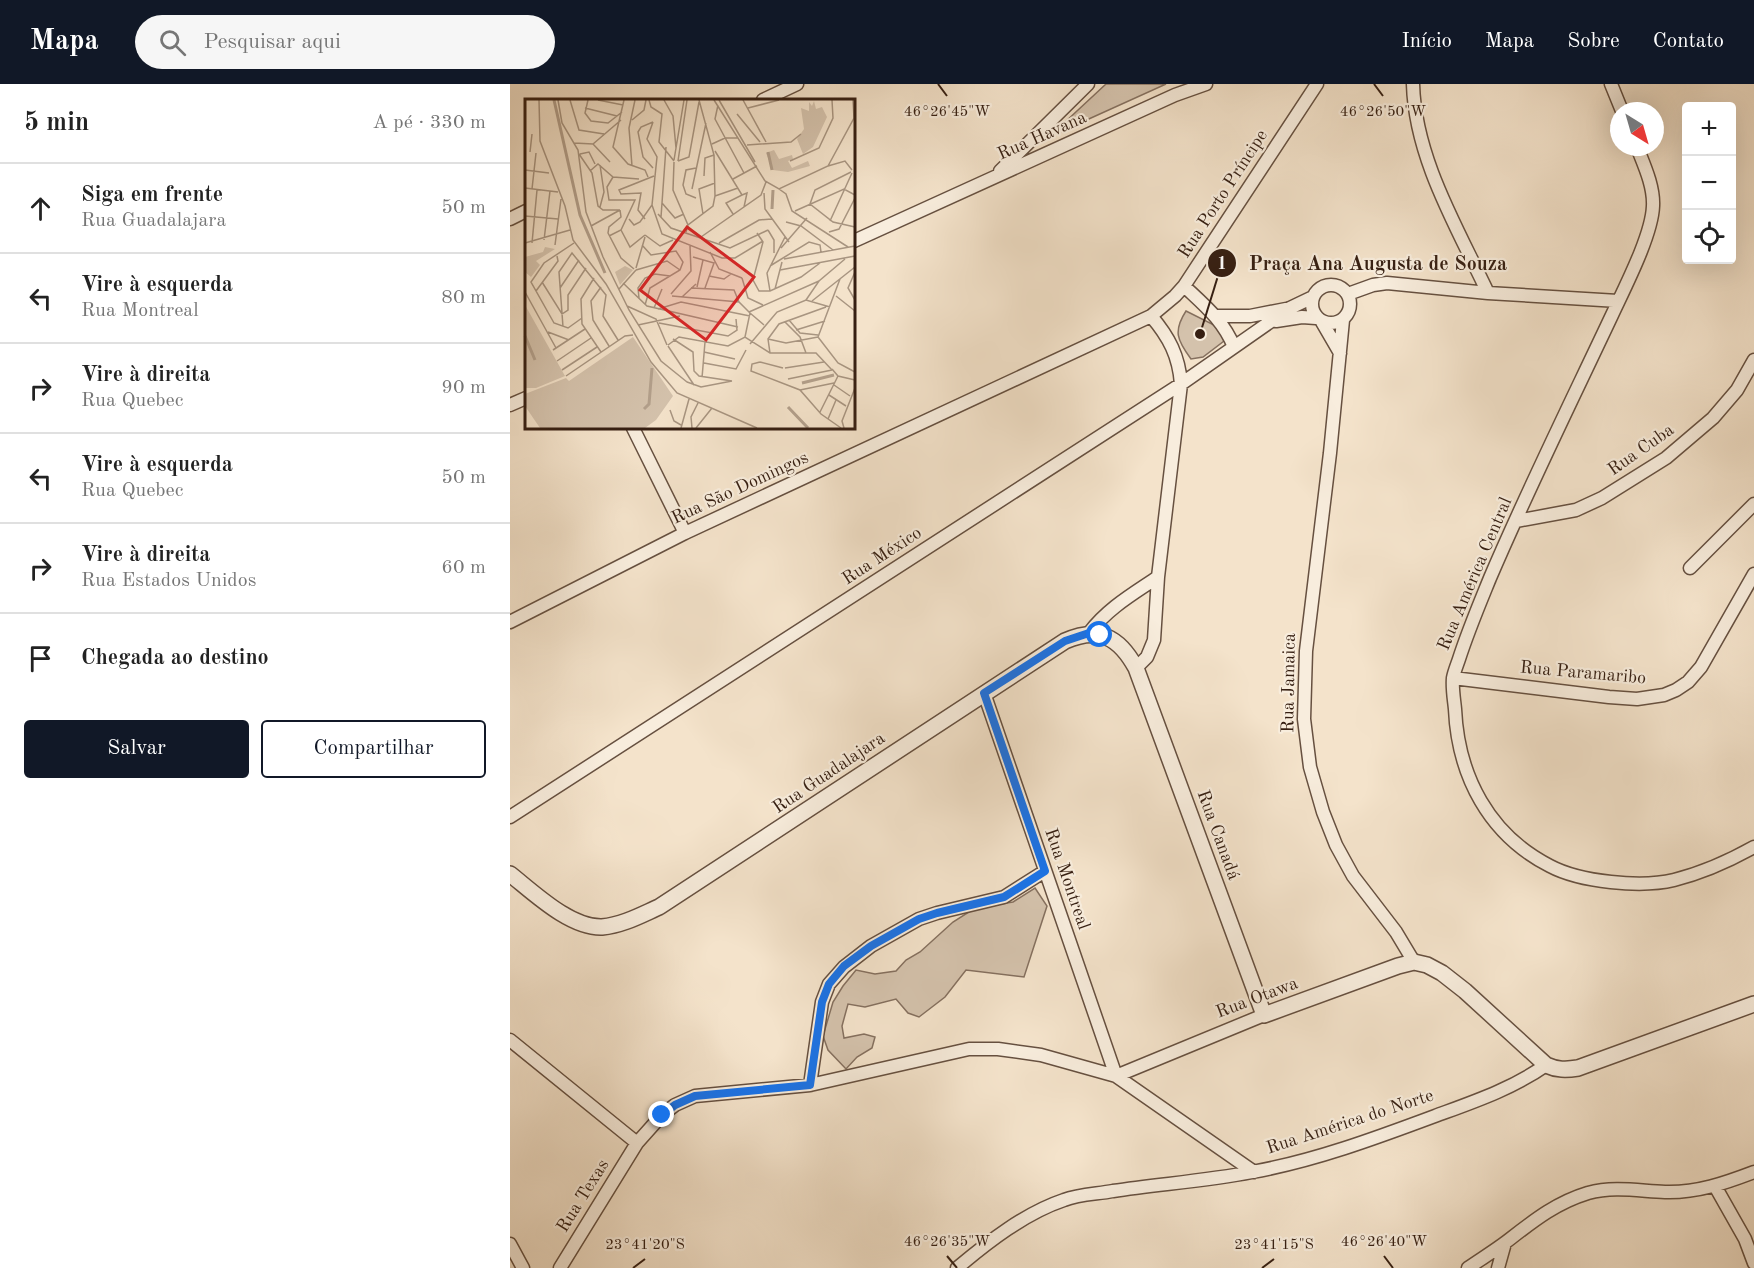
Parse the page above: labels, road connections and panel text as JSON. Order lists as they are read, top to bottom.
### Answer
{
  "streets": {
    "street": [
      "Rua Havana",
      "Rua Porto Príncipe",
      "Rua Cuba",
      "Rua São Domingos",
      "Rua México",
      "Rua América Central",
      "Rua Paramaribo",
      "Rua Jamaica",
      "Rua Guadalajara",
      "Rua Canadá",
      "Rua Montreal",
      "Rua Otawa",
      "Rua América do Norte",
      "Rua Texas"
    ]
  },
  "crossings": [
    ["Rua Porto Príncipe", "Rua São Domingos"],
    ["Rua Cuba", "Rua América Central"],
    ["Rua México", "Rua Jamaica"],
    ["Rua América Central", "Rua Paramaribo"],
    ["Rua Jamaica", "Rua Otawa"],
    ["Rua Guadalajara", "Rua Canadá"],
    ["Rua Guadalajara", "Rua Montreal"],
    ["Rua Canadá", "Rua Otawa"],
    ["Rua Montreal", "Rua Otawa"],
    ["Rua Montreal", "Rua Texas"],
    ["Rua Otawa", "Rua Texas"],
    ["Rua América do Norte", "Rua Texas"]
  ],
  "places": ["Praça Ana Augusta de Souza"],
  "north": "bottom right",
  "page": {
    "header": "Mapa",
    "search": "Pesquisar aqui",
    "nav": [
      "Início",
      "Mapa",
      "Sobre",
      "Contato"
    ],
    "heading": ["5 min", "A pé · 330 m"],
    "map_buttons": ["+", "−"],
    "list": [
      ["Siga em frente", "Rua Guadalajara", "50 m"],
      ["Vire à esquerda", "Rua Montreal", "80 m"],
      ["Vire à direita", "Rua Quebec", "90 m"],
      ["Vire à esquerda", "Rua Quebec", "50 m"],
      ["Vire à direita", "Rua Estados Unidos", "60 m"],
      "Chegada ao destino"
    ],
    "buttons": ["Salvar", "Compartilhar"]
  },
  "coordinates": [
    "46°26'50\"W",
    "46°26'45\"W",
    "46°26'35\"W",
    "46°26'40\"W",
    "23°41'20\"S",
    "23°41'15\"S"
  ]
}
